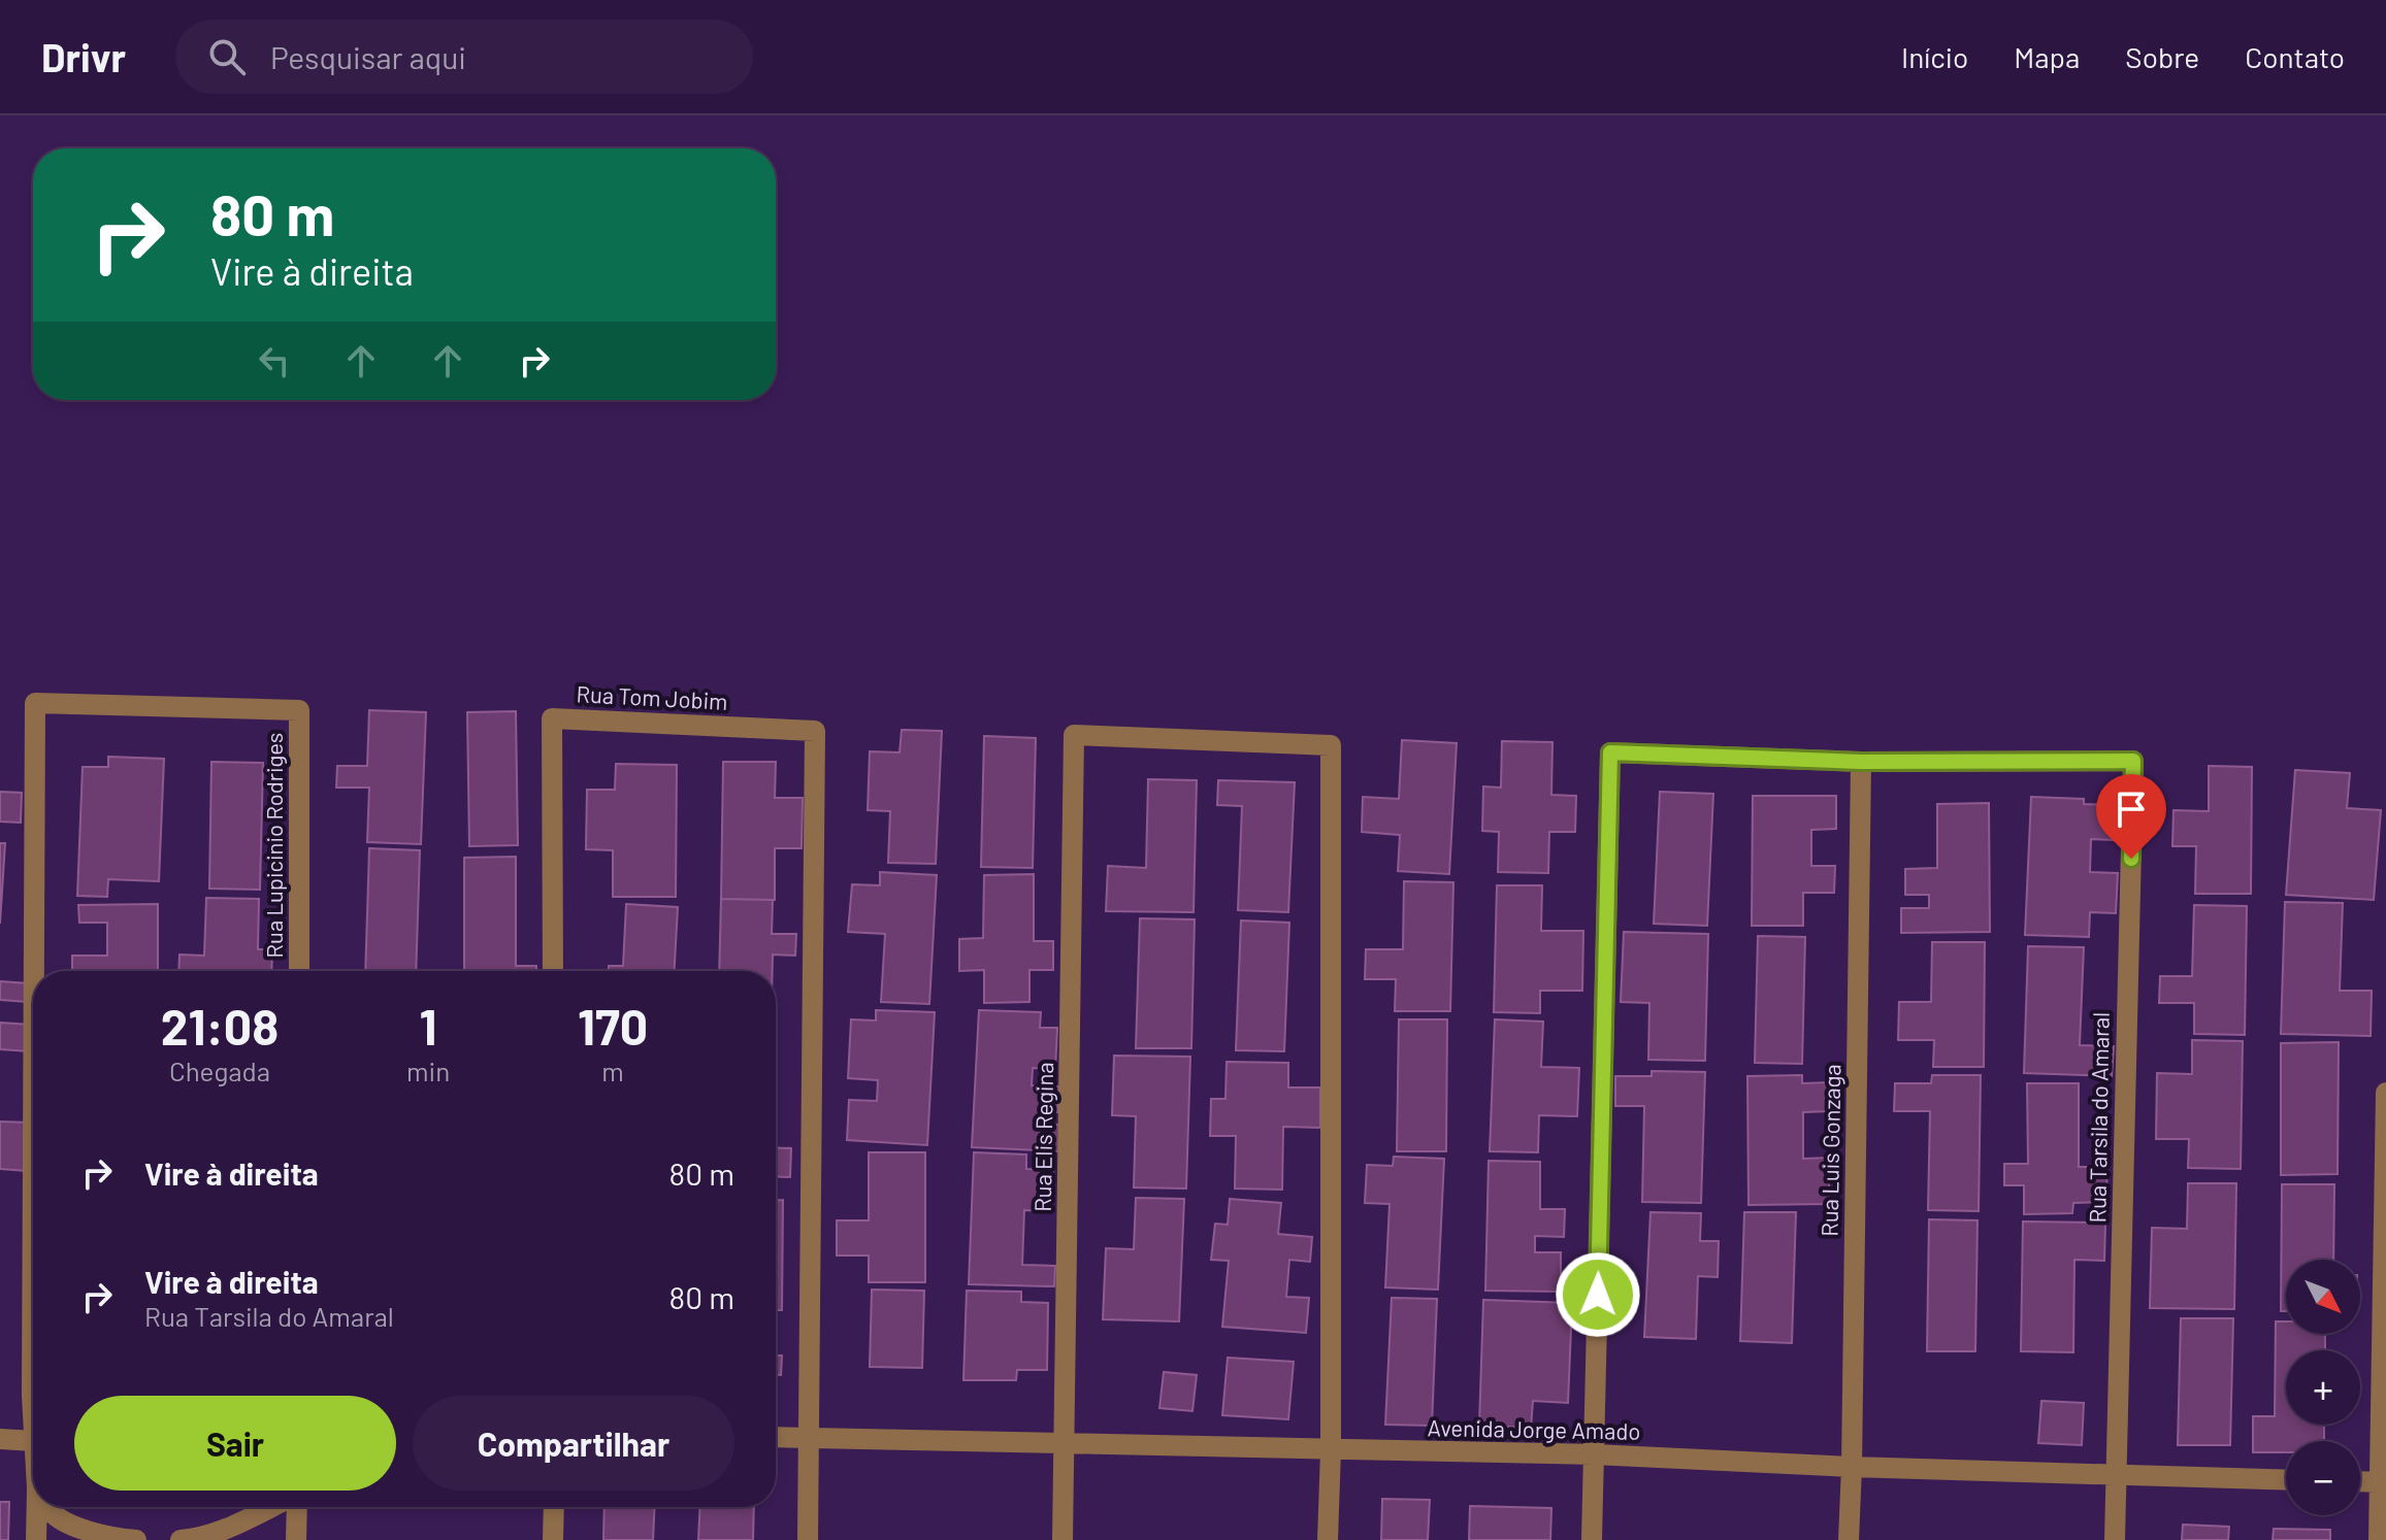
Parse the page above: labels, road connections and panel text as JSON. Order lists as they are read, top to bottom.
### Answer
{
  "streets": {
    "street": [
      "Rua Tom Jobim",
      "Rua Lupicinio Rodriges",
      "Rua Tarsila do Amaral",
      "Rua Elis Regina",
      "Rua Luis Gonzaga",
      "Avenida Jorge Amado"
    ]
  },
  "crossings": [
    ["Rua Tom Jobim", "Avenida Jorge Amado"],
    ["Rua Tarsila do Amaral", "Rua Luis Gonzaga"],
    ["Rua Tarsila do Amaral", "Avenida Jorge Amado"],
    ["Rua Elis Regina", "Avenida Jorge Amado"],
    ["Rua Luis Gonzaga", "Avenida Jorge Amado"]
  ],
  "north": "bottom right",
  "page": {
    "header": "Drivr",
    "search": "Pesquisar aqui",
    "nav": [
      "Início",
      "Mapa",
      "Sobre",
      "Contato"
    ],
    "turn": ["80 m", "Vire à direita"],
    "eta": [
      "21:08",
      "Chegada",
      "1",
      "min",
      "170",
      "m"
    ],
    "list": [
      {
        "name": "Vire à direita",
        "value": "80 m"
      },
      {
        "name": "Vire à direita",
        "note": "Rua Tarsila do Amaral",
        "value": "80 m"
      }
    ],
    "map_buttons": ["+", "−"],
    "buttons": ["Sair", "Compartilhar"]
  }
}
